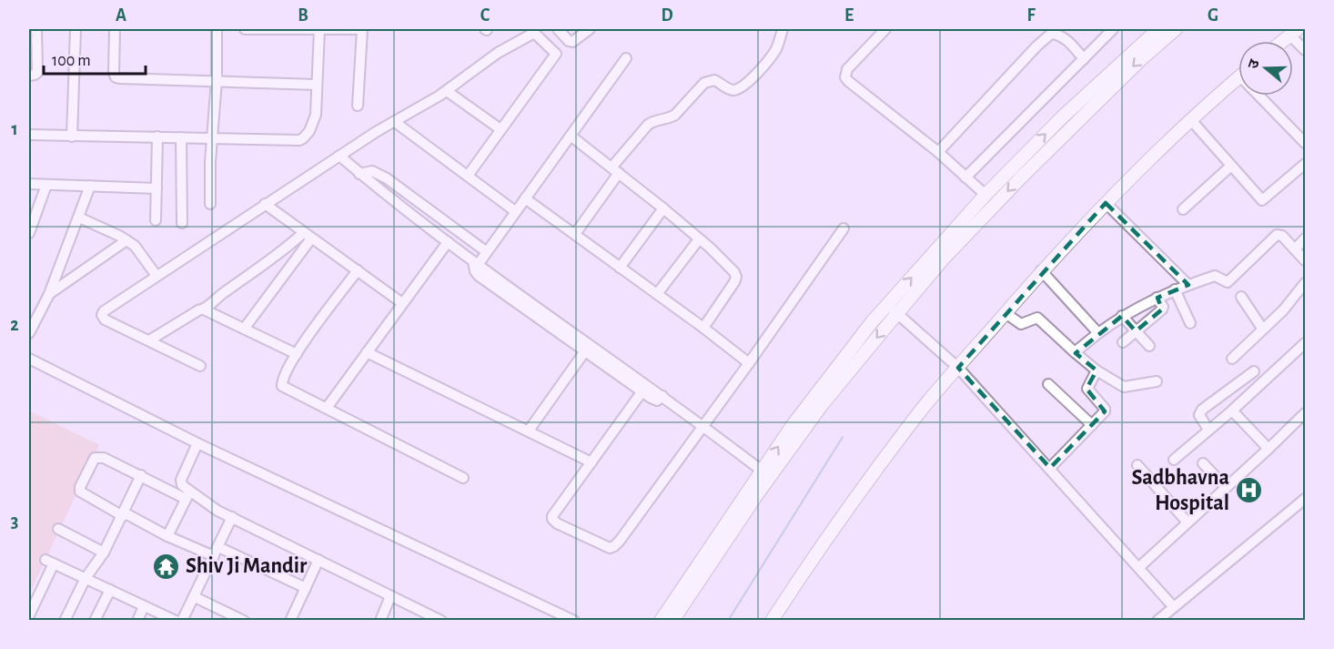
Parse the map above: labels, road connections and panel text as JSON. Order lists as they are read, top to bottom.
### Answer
{
  "places": {
    "hospital": ["Sadbhavna Hospital"],
    "temple": ["Shiv Ji Mandir"]
  },
  "scale_bar": "100 m",
  "north": "left",
  "grid": {
    "columns": [
      "A",
      "B",
      "C",
      "D",
      "E",
      "F",
      "G"
    ],
    "rows": ["1", "2", "3"]
  }
}
